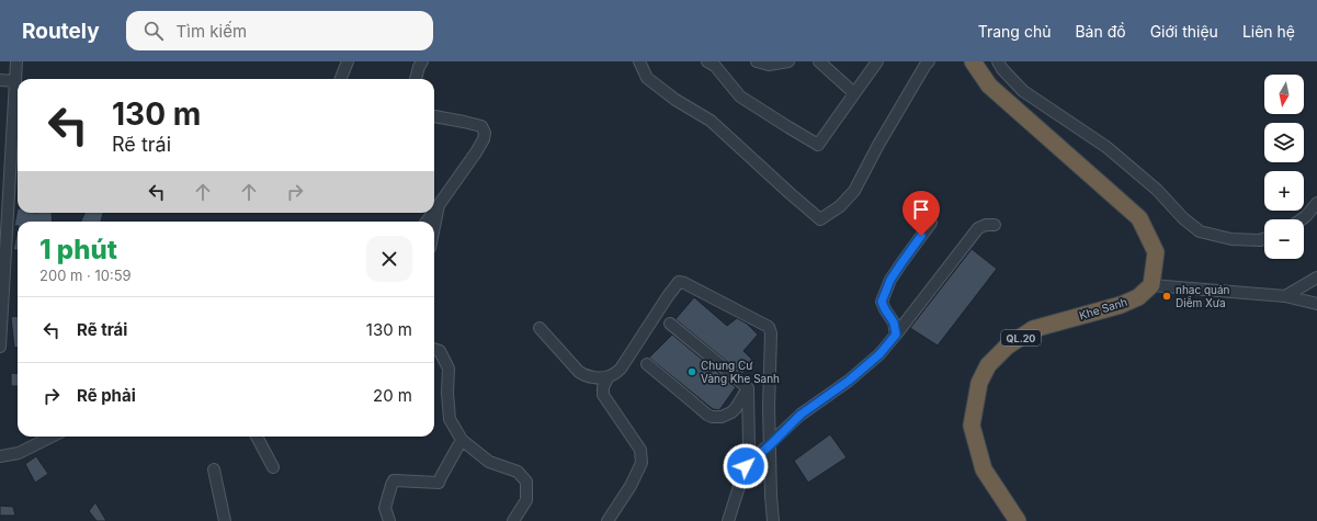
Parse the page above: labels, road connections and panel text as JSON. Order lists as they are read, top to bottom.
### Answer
{
  "streets": {
    "highway": ["Khe Sanh", "QL.20"]
  },
  "places": ["nhạc quán Diễm Xưa", "Chung Cư Vàng Khe Sanh"],
  "north": "bottom",
  "page": {
    "header": "Routely",
    "search": "Tìm kiếm",
    "nav": [
      "Trang chủ",
      "Bản đồ",
      "Giới thiệu",
      "Liên hệ"
    ],
    "map_buttons": ["+", "−"],
    "turn": ["130 m", "Rẽ trái"],
    "heading": ["1 phút", "200 m · 10:59"],
    "list": [
      {
        "name": "Rẽ trái",
        "value": "130 m"
      },
      {
        "name": "Rẽ phải",
        "value": "20 m"
      }
    ]
  }
}
